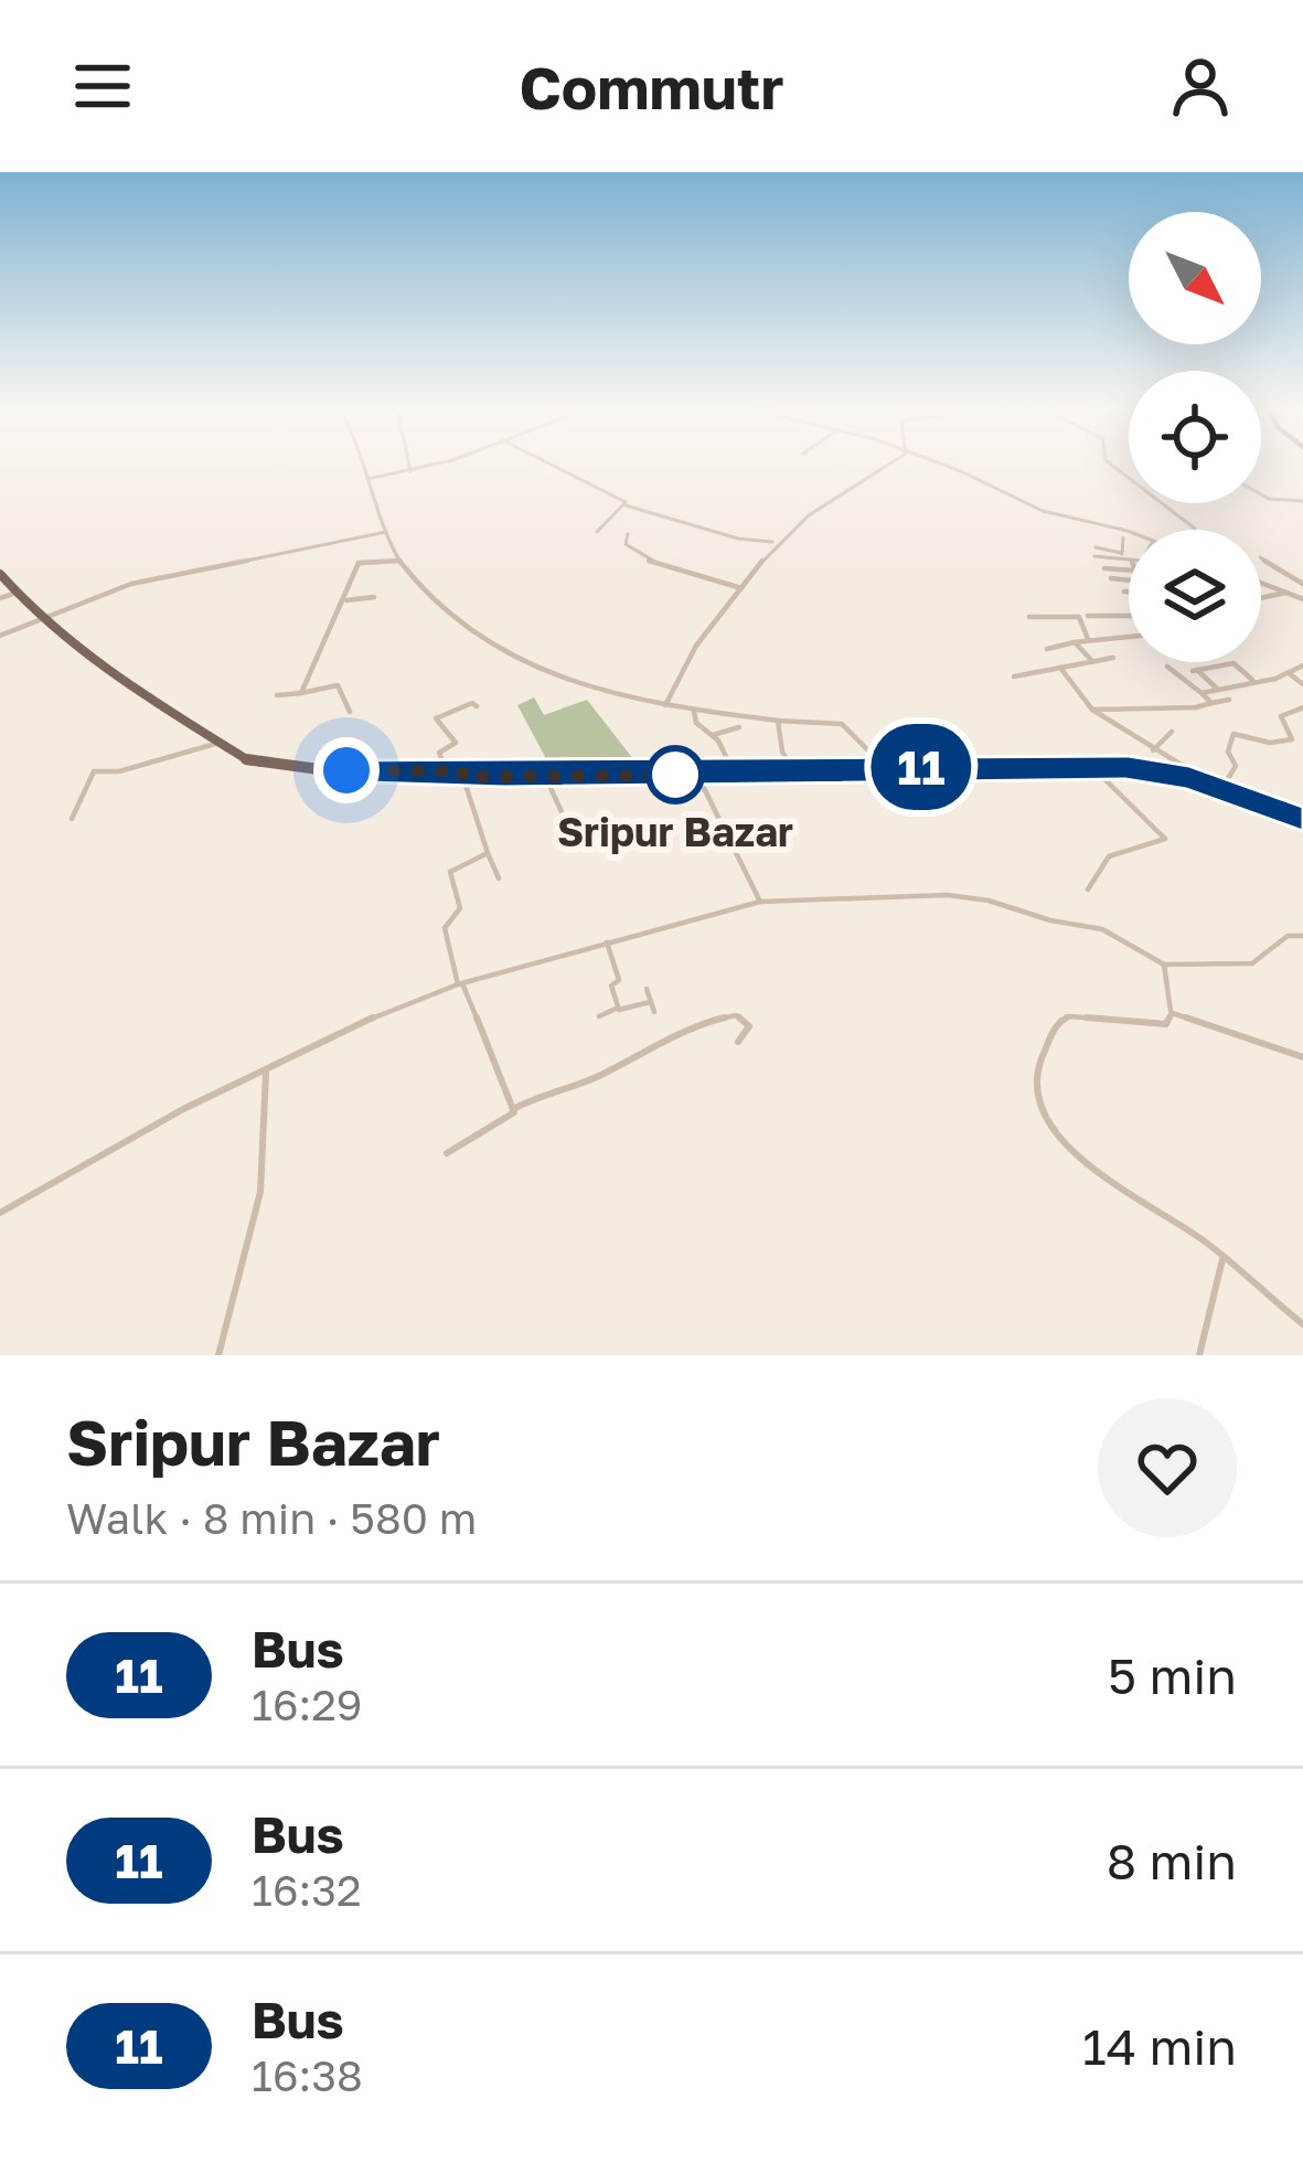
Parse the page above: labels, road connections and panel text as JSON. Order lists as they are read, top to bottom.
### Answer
{
  "places": ["Sripur Bazar"],
  "lines": ["bus line 11"],
  "north": "bottom right",
  "page": {
    "header": "Commutr",
    "on_map": "11",
    "heading": ["Sripur Bazar", "Walk · 8 min · 580 m"],
    "list": [
      {
        "mark": "11",
        "name": "Bus",
        "note": "16:29",
        "value": "5 min"
      },
      {
        "mark": "11",
        "name": "Bus",
        "note": "16:32",
        "value": "8 min"
      },
      {
        "mark": "11",
        "name": "Bus",
        "note": "16:38",
        "value": "14 min"
      }
    ]
  }
}
